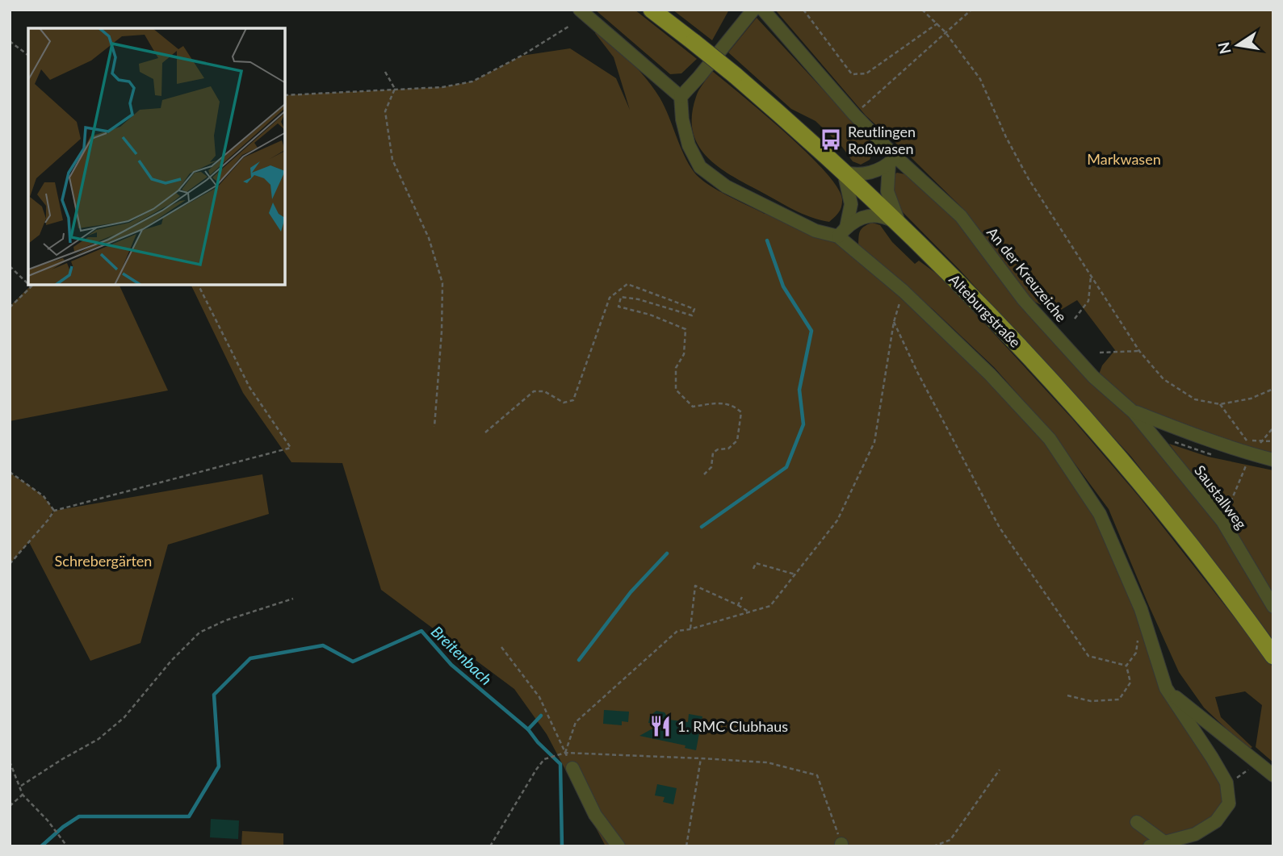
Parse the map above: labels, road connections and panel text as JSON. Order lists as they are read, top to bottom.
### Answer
{
  "streets": {
    "main road": ["Alteburgstraße"],
    "street": ["An der Kreuzeiche", "Saustallweg"]
  },
  "crossings": [
    ["An der Kreuzeiche", "Saustallweg"]
  ],
  "water": ["Breitenbach"],
  "parks": ["Markwasen", "Schrebergärten"],
  "places": {
    "bus stop": ["Reutlingen Roßwasen"],
    "restaurant": ["1. RMC Clubhaus"]
  },
  "north": "left"
}
